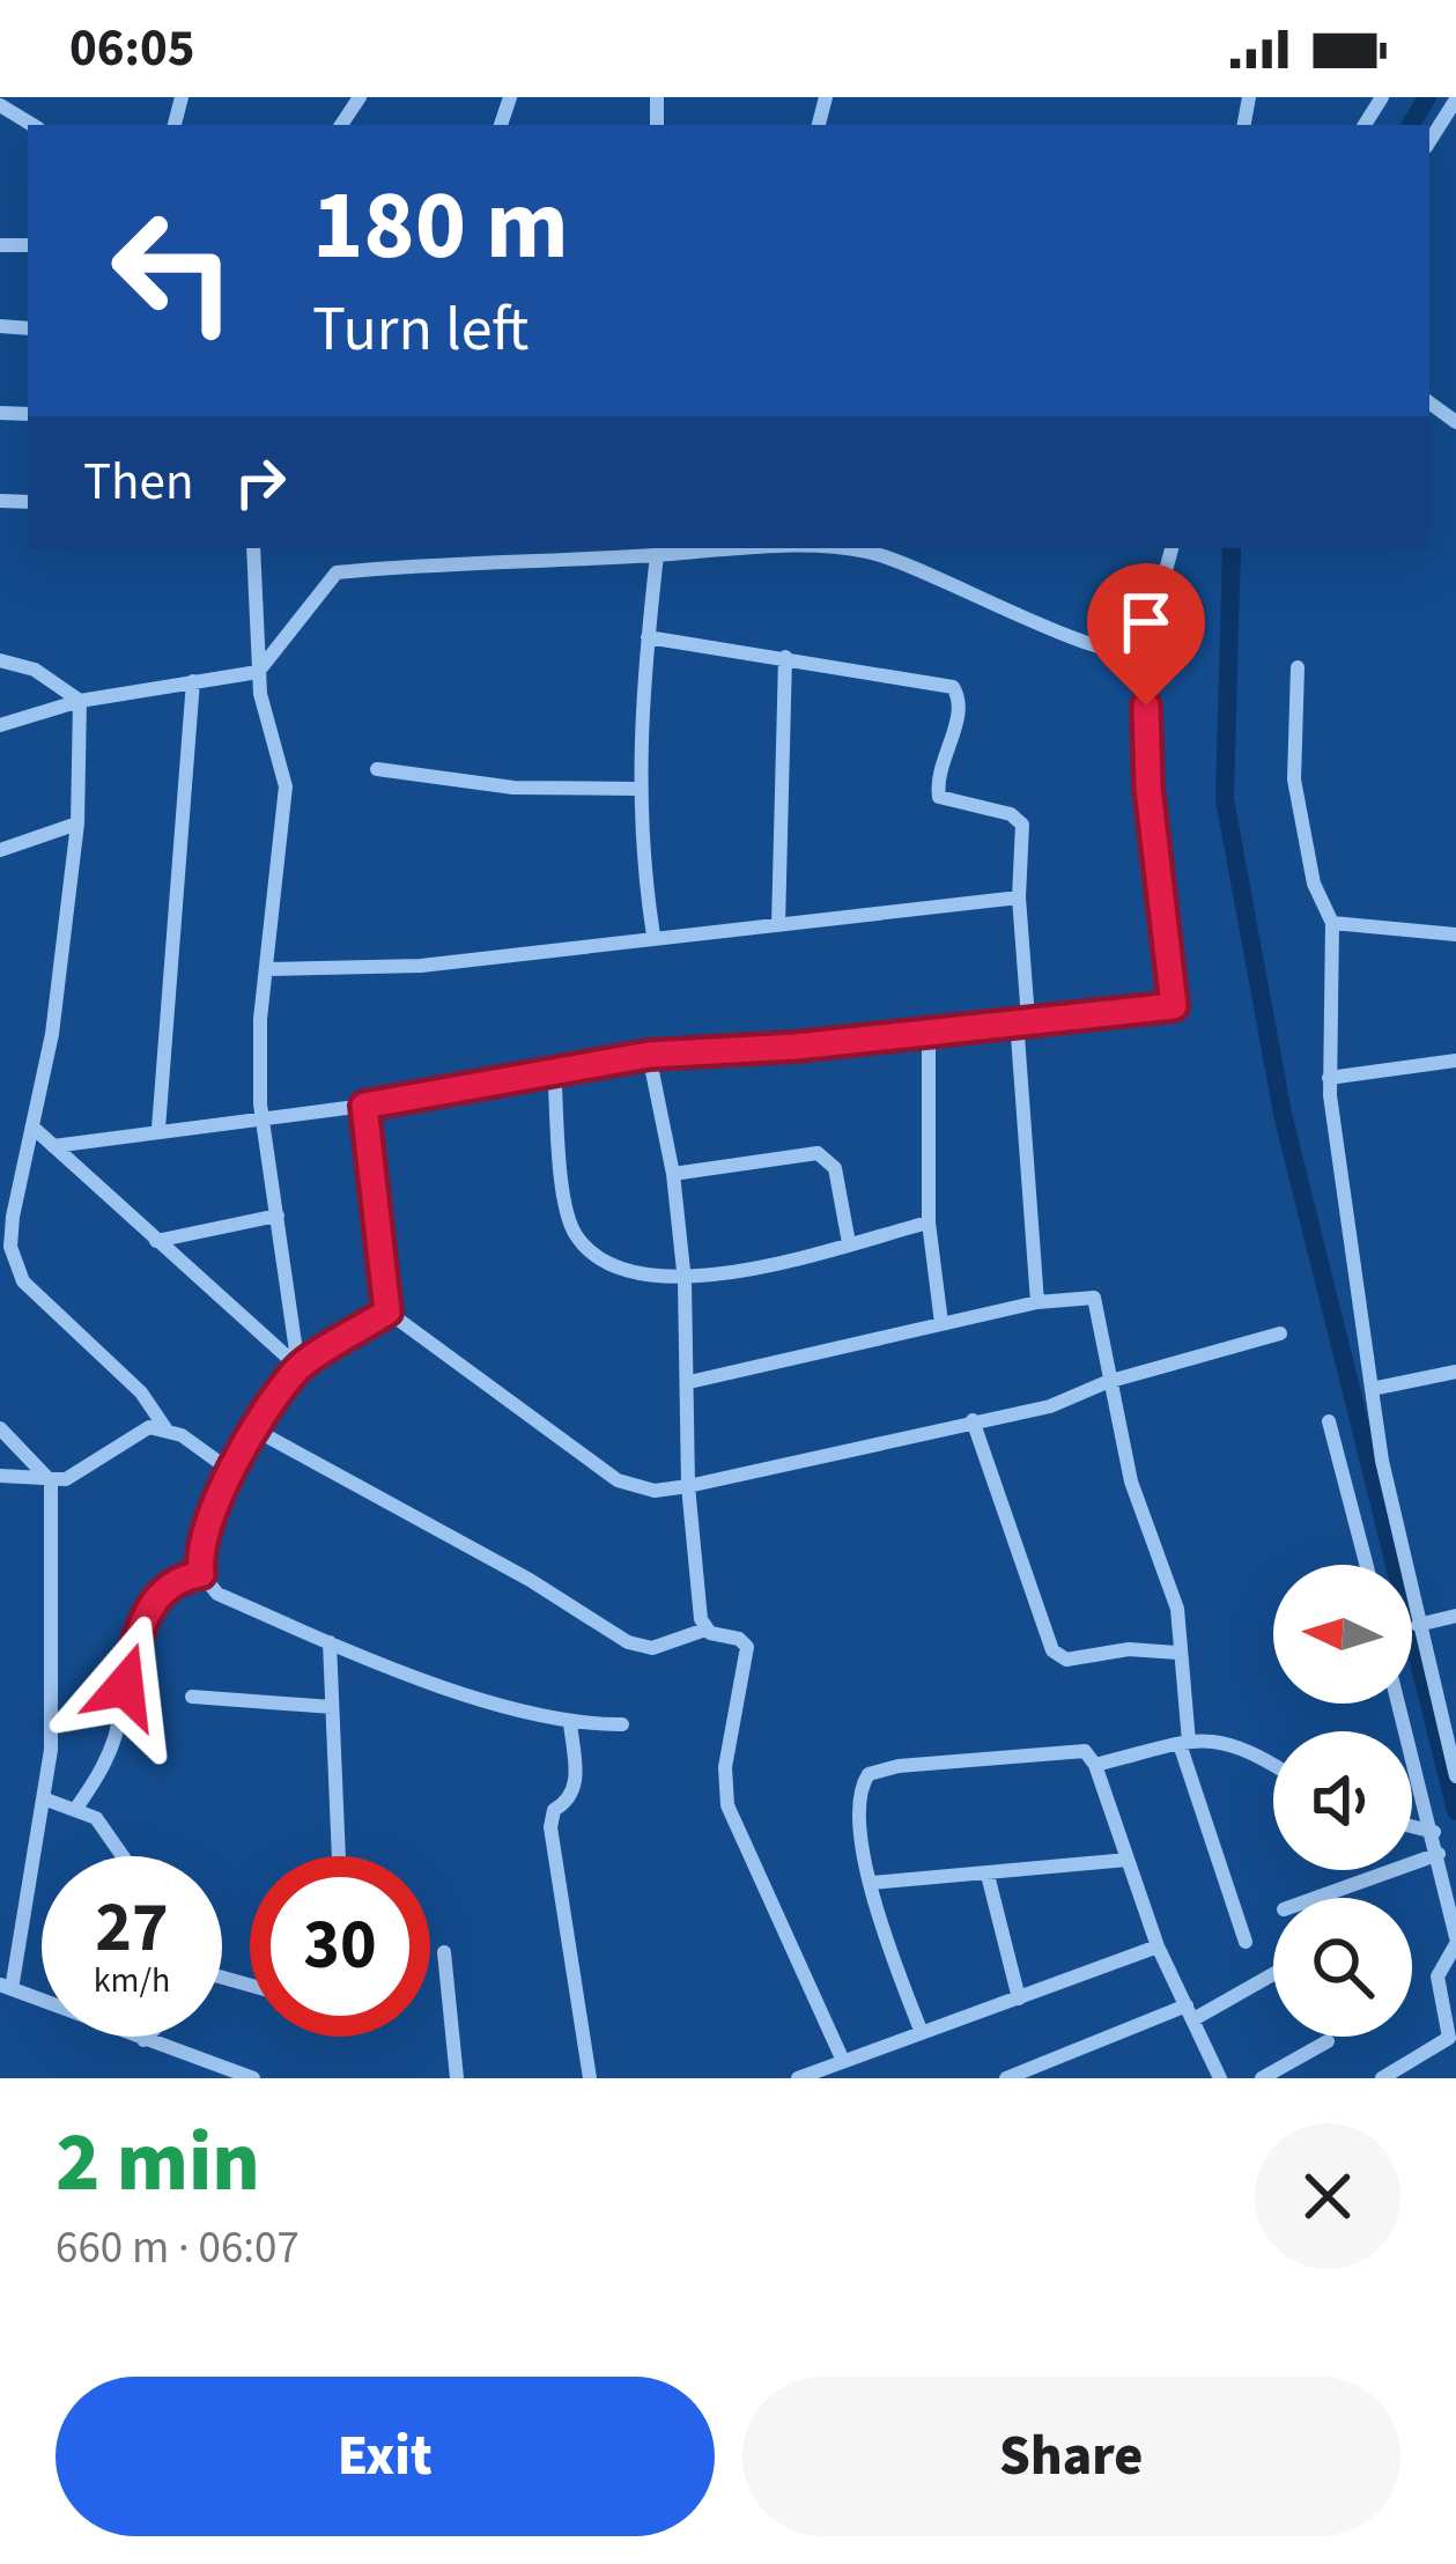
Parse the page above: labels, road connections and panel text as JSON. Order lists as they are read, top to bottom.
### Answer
{
  "north": "left",
  "page": {
    "status": "06:05",
    "turn": ["180 m", "Turn left"],
    "then": "Then",
    "speed": "27 km/h",
    "limit": "30",
    "heading": ["2 min", "660 m · 06:07"],
    "buttons": ["Exit", "Share"]
  }
}
